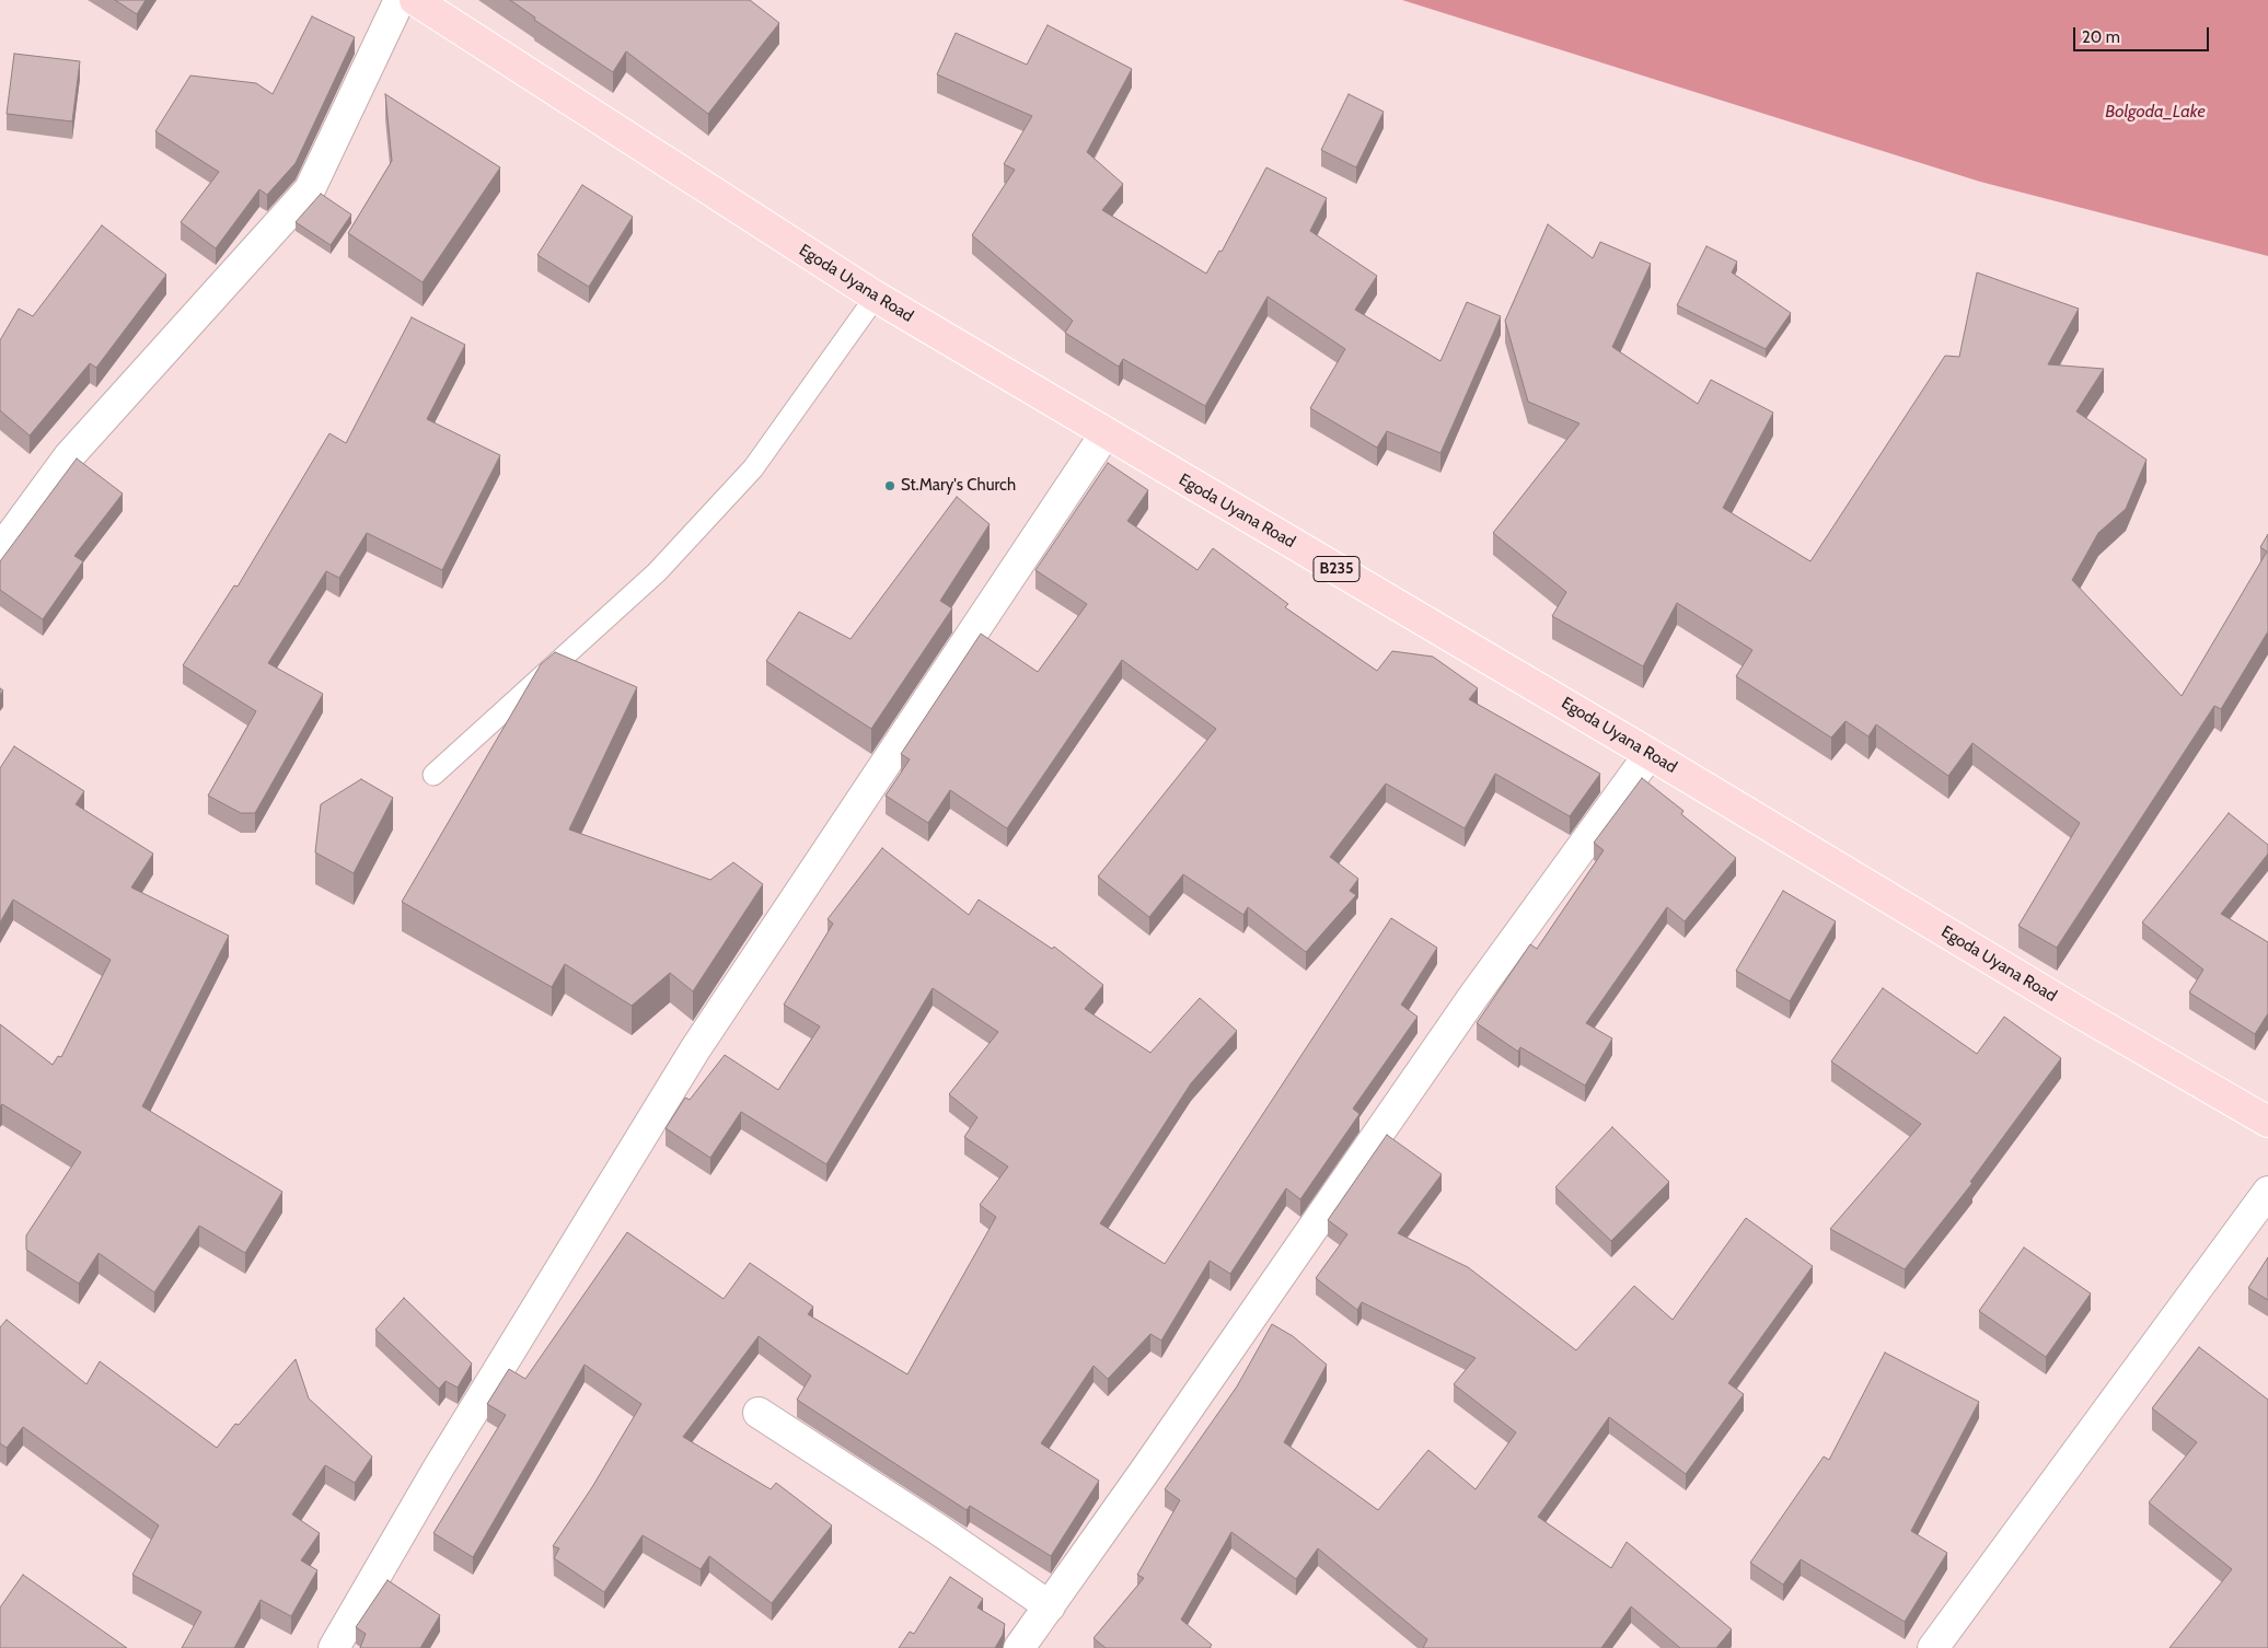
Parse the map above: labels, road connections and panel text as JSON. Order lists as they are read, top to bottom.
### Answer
{
  "streets": {
    "main road": ["Egoda Uyana Road", "B235"]
  },
  "water": ["Bolgoda_Lake"],
  "places": ["St.Mary's Church"],
  "scale_bar": "20 m"
}
